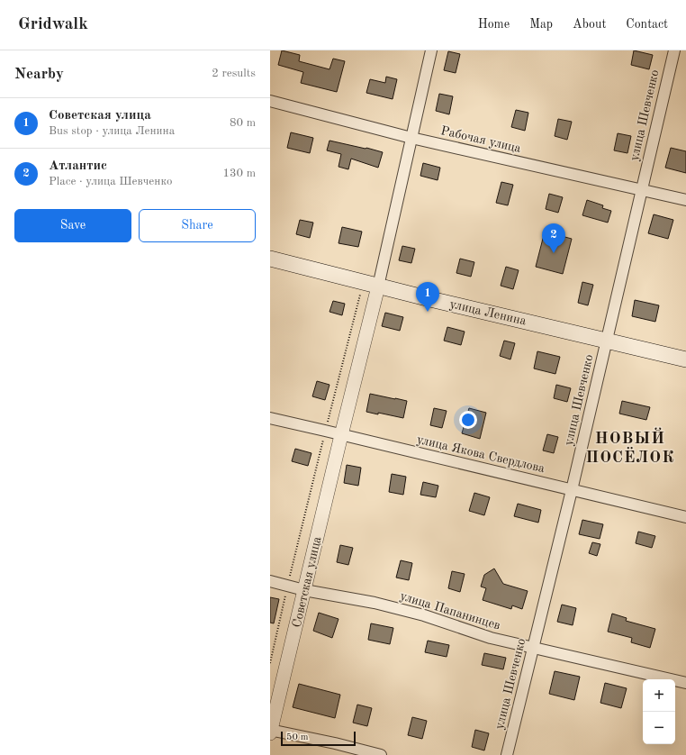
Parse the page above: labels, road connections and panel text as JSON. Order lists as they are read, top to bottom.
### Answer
{
  "streets": {
    "main road": ["улица Ленина"],
    "street": [
      "улица Шевченко",
      "Рабочая улица",
      "улица Якова Свердлова",
      "Советская улица",
      "улица Папанинцев"
    ]
  },
  "crossings": [
    ["улица Шевченко", "Рабочая улица"],
    ["улица Шевченко", "улица Ленина"],
    ["улица Шевченко", "улица Якова Свердлова"],
    ["улица Шевченко", "улица Папанинцев"],
    ["Рабочая улица", "Советская улица"],
    ["улица Ленина", "Советская улица"],
    ["улица Якова Свердлова", "Советская улица"],
    ["Советская улица", "улица Папанинцев"]
  ],
  "districts": ["НОВЫЙ ПОСЁЛОК"],
  "scale_bar": "50 m",
  "page": {
    "header": "Gridwalk",
    "nav": [
      "Home",
      "Map",
      "About",
      "Contact"
    ],
    "heading": ["Nearby", "2 results"],
    "list": [
      {
        "mark": "1",
        "name": "Советская улица",
        "note": "Bus stop · улица Ленина",
        "value": "80 m"
      },
      {
        "mark": "2",
        "name": "Атлантис",
        "note": "Place · улица Шевченко",
        "value": "130 m"
      }
    ],
    "buttons": ["Save", "Share"],
    "pins": ["2", "1"],
    "map_buttons": ["+", "−"],
    "scale": "50 m"
  }
}
